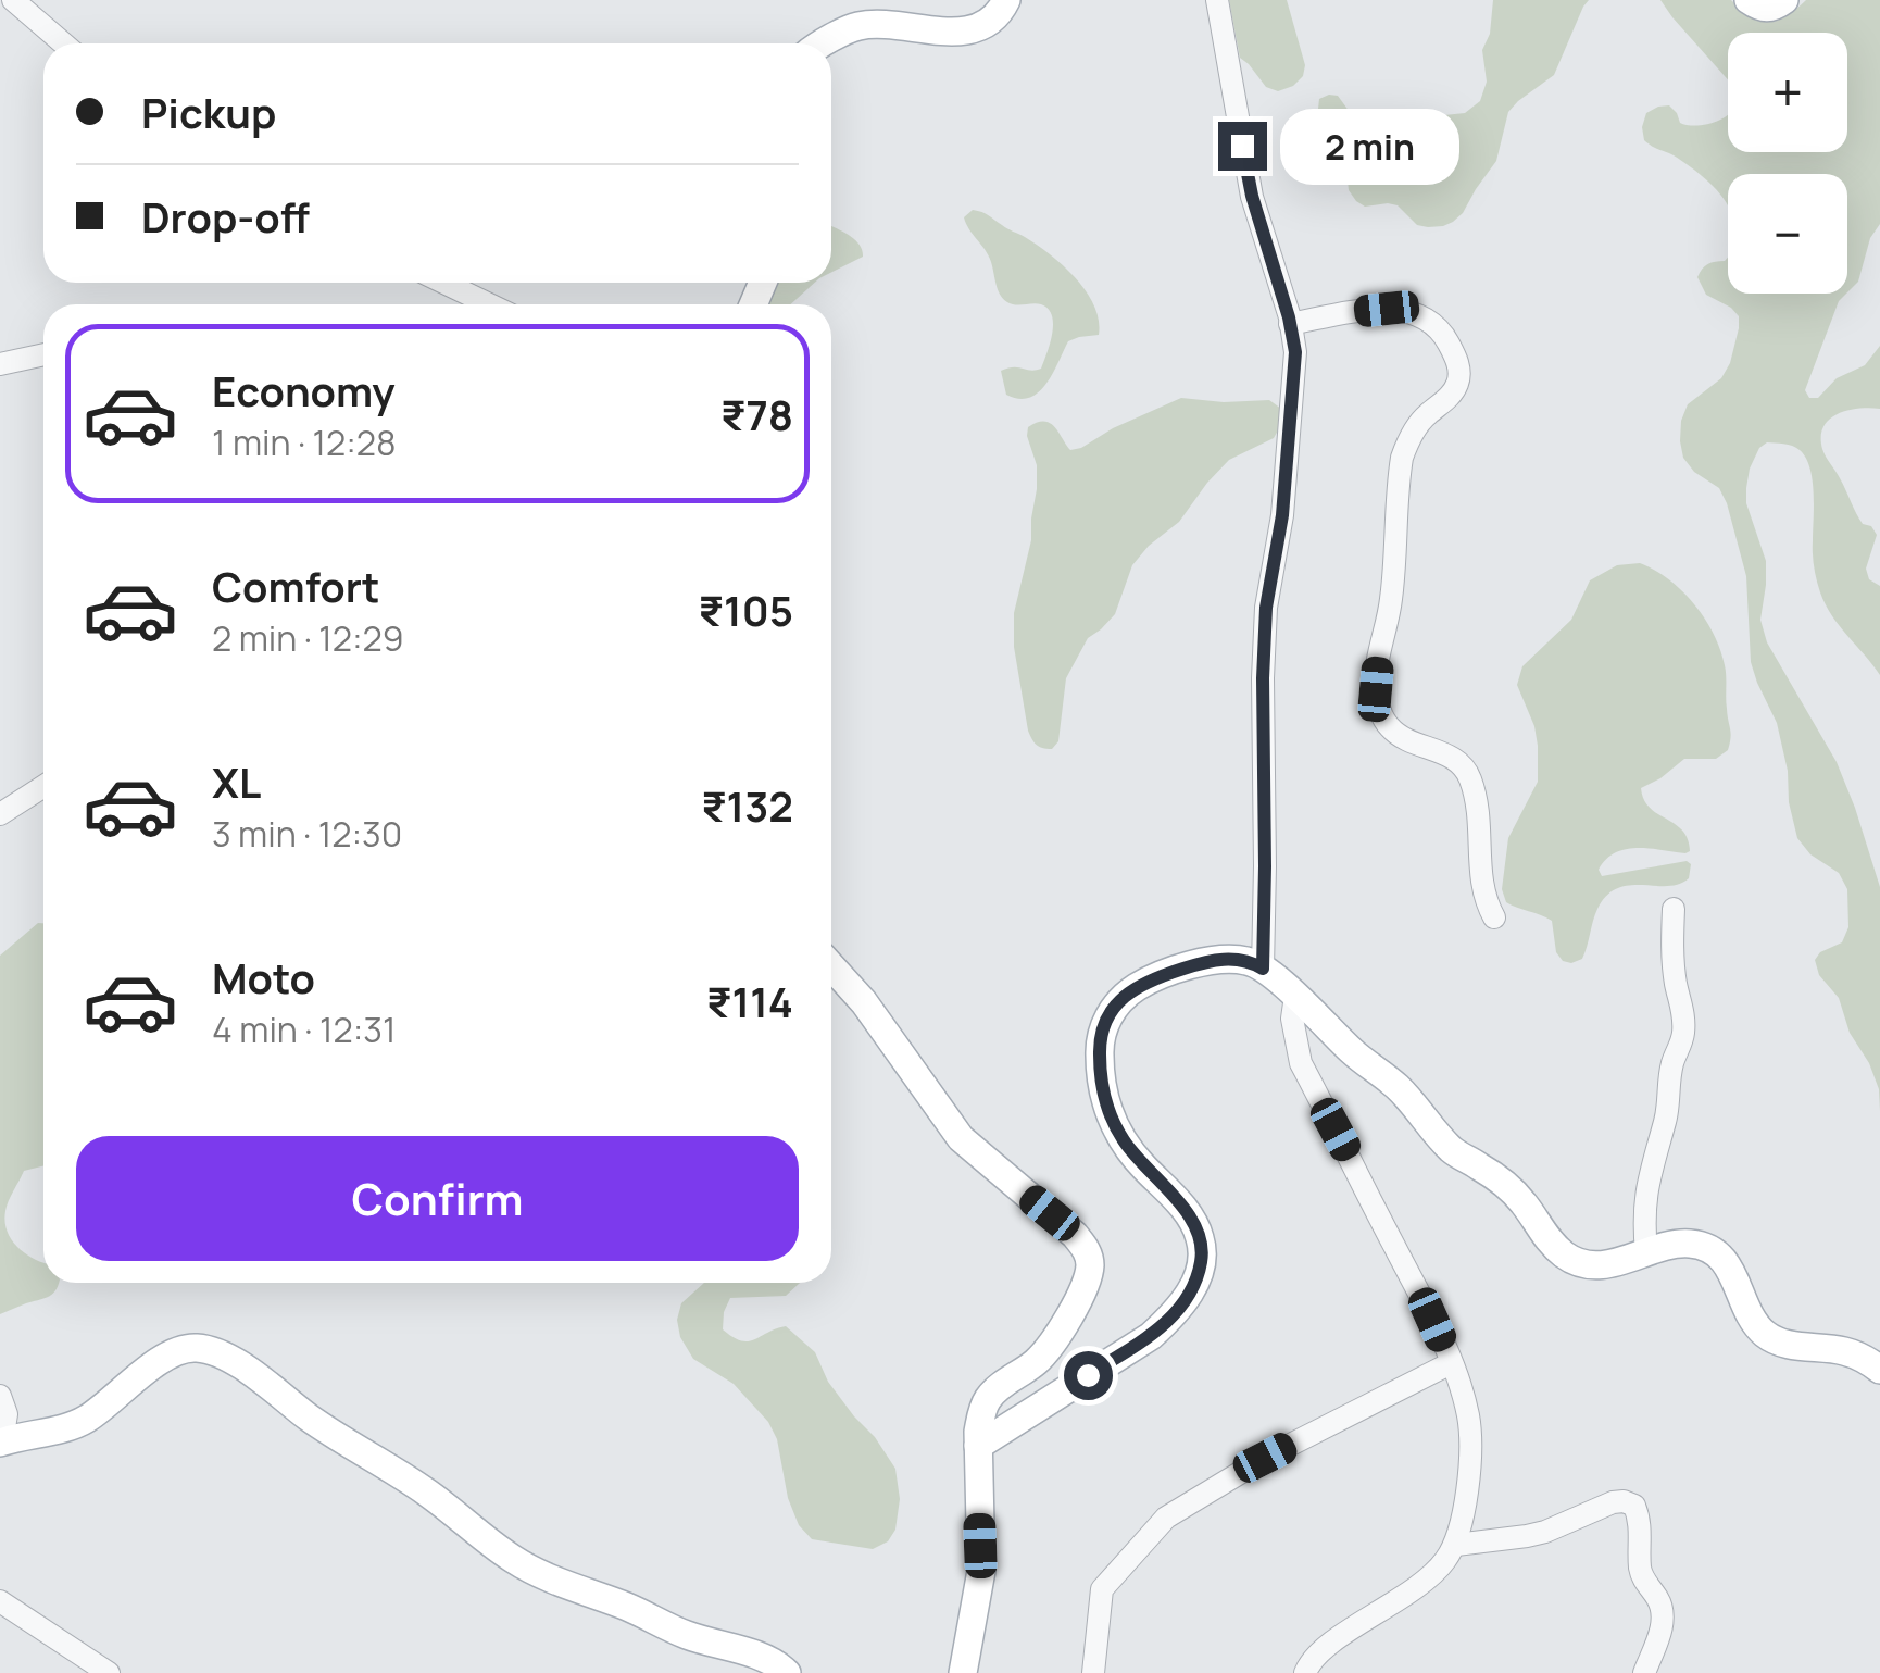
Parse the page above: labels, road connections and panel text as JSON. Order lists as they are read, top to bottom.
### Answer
{
  "page": {
    "map_buttons": ["+", "−"],
    "banner": ["Pickup", "Drop-off"],
    "bubble": "2 min",
    "list": [
      {
        "name": "Economy",
        "note": "1 min · 12:28",
        "value": "₹78"
      },
      {
        "name": "Comfort",
        "note": "2 min · 12:29",
        "value": "₹105"
      },
      {
        "name": "XL",
        "note": "3 min · 12:30",
        "value": "₹132"
      },
      {
        "name": "Moto",
        "note": "4 min · 12:31",
        "value": "₹114"
      }
    ],
    "buttons": "Confirm"
  }
}
